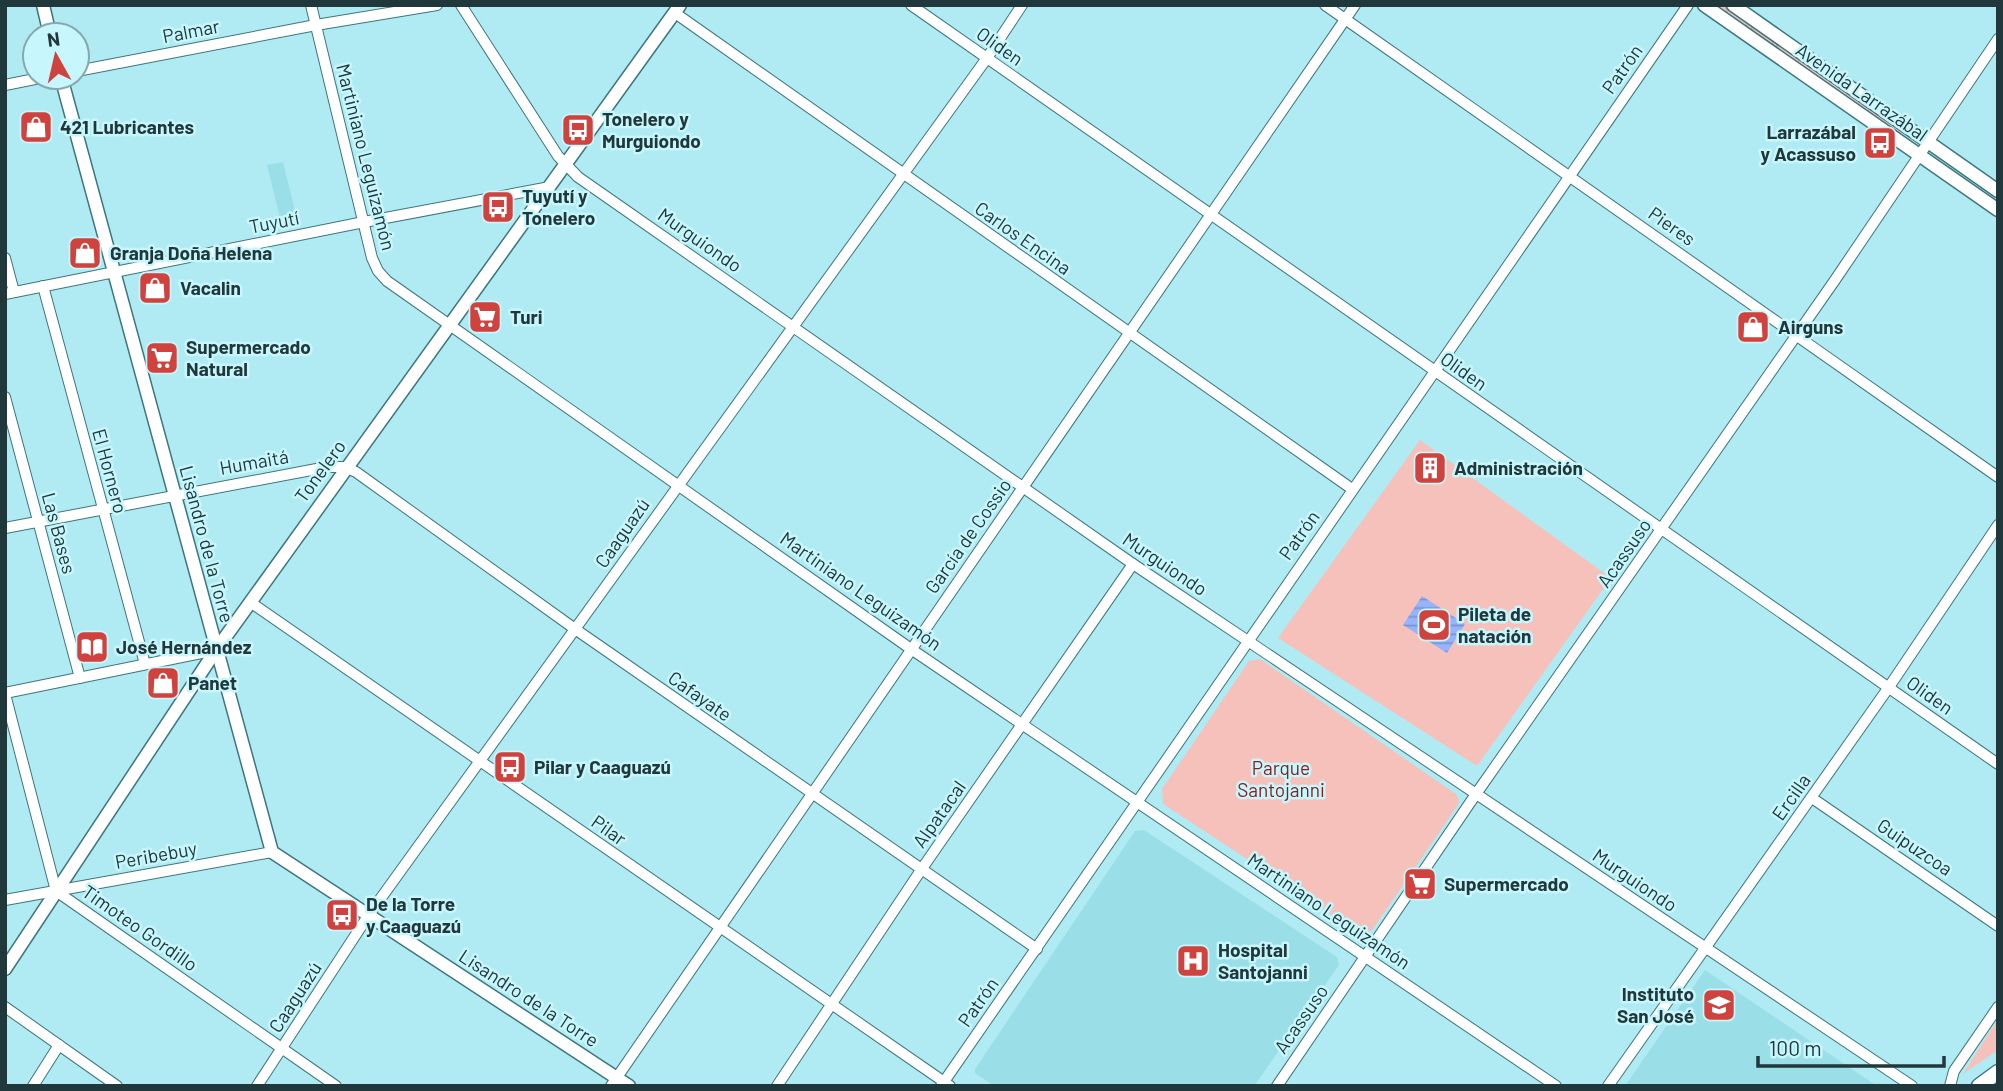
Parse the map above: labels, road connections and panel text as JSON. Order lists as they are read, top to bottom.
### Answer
{
  "streets": {
    "street": [
      "Palmar",
      "Oliden",
      "Patrón",
      "Avenida Larrazábal",
      "Martiniano Leguizamón",
      "Tuyutí",
      "Pieres",
      "Carlos Encina",
      "Murguiondo",
      "Humaitá",
      "El Hornero",
      "Tonelero",
      "Las Bases",
      "Caaguazú",
      "García de Cossio",
      "Lisandro de la Torre",
      "Acassuso",
      "Cafayate",
      "Ercilla",
      "Alpatacal",
      "Pilar",
      "Guipuzcoa",
      "Peribebuy",
      "Timoteo Gordillo"
    ]
  },
  "crossings": [
    ["Palmar", "Martiniano Leguizamón"],
    ["Oliden", "Patrón"],
    ["Oliden", "Caaguazú"],
    ["Oliden", "García de Cossio"],
    ["Oliden", "Acassuso"],
    ["Oliden", "Ercilla"],
    ["Patrón", "Martiniano Leguizamón"],
    ["Patrón", "Pieres"],
    ["Patrón", "Carlos Encina"],
    ["Patrón", "Murguiondo"],
    ["Patrón", "Cafayate"],
    ["Patrón", "Pilar"],
    ["Avenida Larrazábal", "Acassuso"],
    ["Martiniano Leguizamón", "Tuyutí"],
    ["Martiniano Leguizamón", "Tonelero"],
    ["Martiniano Leguizamón", "Caaguazú"],
    ["Martiniano Leguizamón", "García de Cossio"],
    ["Martiniano Leguizamón", "Acassuso"],
    ["Martiniano Leguizamón", "Alpatacal"],
    ["Tuyutí", "El Hornero"],
    ["Tuyutí", "Tonelero"],
    ["Tuyutí", "Lisandro de la Torre"],
    ["Pieres", "García de Cossio"],
    ["Pieres", "Acassuso"],
    ["Carlos Encina", "Tonelero"],
    ["Carlos Encina", "Caaguazú"],
    ["Carlos Encina", "García de Cossio"],
    ["Murguiondo", "Tonelero"],
    ["Murguiondo", "Caaguazú"],
    ["Murguiondo", "García de Cossio"],
    ["Murguiondo", "Acassuso"],
    ["Murguiondo", "Ercilla"],
    ["Murguiondo", "Alpatacal"],
    ["Humaitá", "El Hornero"],
    ["Humaitá", "Tonelero"],
    ["Humaitá", "Las Bases"],
    ["Humaitá", "Lisandro de la Torre"],
    ["Humaitá", "Cafayate"],
    ["Tonelero", "Lisandro de la Torre"],
    ["Tonelero", "Cafayate"],
    ["Tonelero", "Pilar"],
    ["Tonelero", "Peribebuy"],
    ["Tonelero", "Timoteo Gordillo"],
    ["Caaguazú", "Lisandro de la Torre"],
    ["Caaguazú", "Cafayate"],
    ["Caaguazú", "Pilar"],
    ["Caaguazú", "Timoteo Gordillo"],
    ["García de Cossio", "Lisandro de la Torre"],
    ["García de Cossio", "Cafayate"],
    ["García de Cossio", "Pilar"],
    ["Lisandro de la Torre", "Peribebuy"],
    ["Cafayate", "Alpatacal"],
    ["Ercilla", "Guipuzcoa"],
    ["Alpatacal", "Pilar"],
    ["Peribebuy", "Timoteo Gordillo"]
  ],
  "parks": ["Parque Santojanni"],
  "places": {
    "shop": [
      "421 Lubricantes",
      "Granja Doña Helena",
      "Vacalin",
      "Airguns",
      "Panet"
    ],
    "bus stop": [
      "Tonelero y Murguiondo",
      "Larrazábal y Acassuso",
      "Tuyutí y Tonelero",
      "Pilar y Caaguazú",
      "De la Torre y Caaguazú"
    ],
    "supermarket": ["Turi", "Supermercado Natural", "Supermercado"],
    "building": ["Administración"],
    "sports": ["Pileta de natación"],
    "library": ["José Hernández"],
    "hospital": ["Hospital Santojanni"],
    "school or university": ["Instituto San José"]
  },
  "scale_bar": "100 m",
  "north": "top"
}
